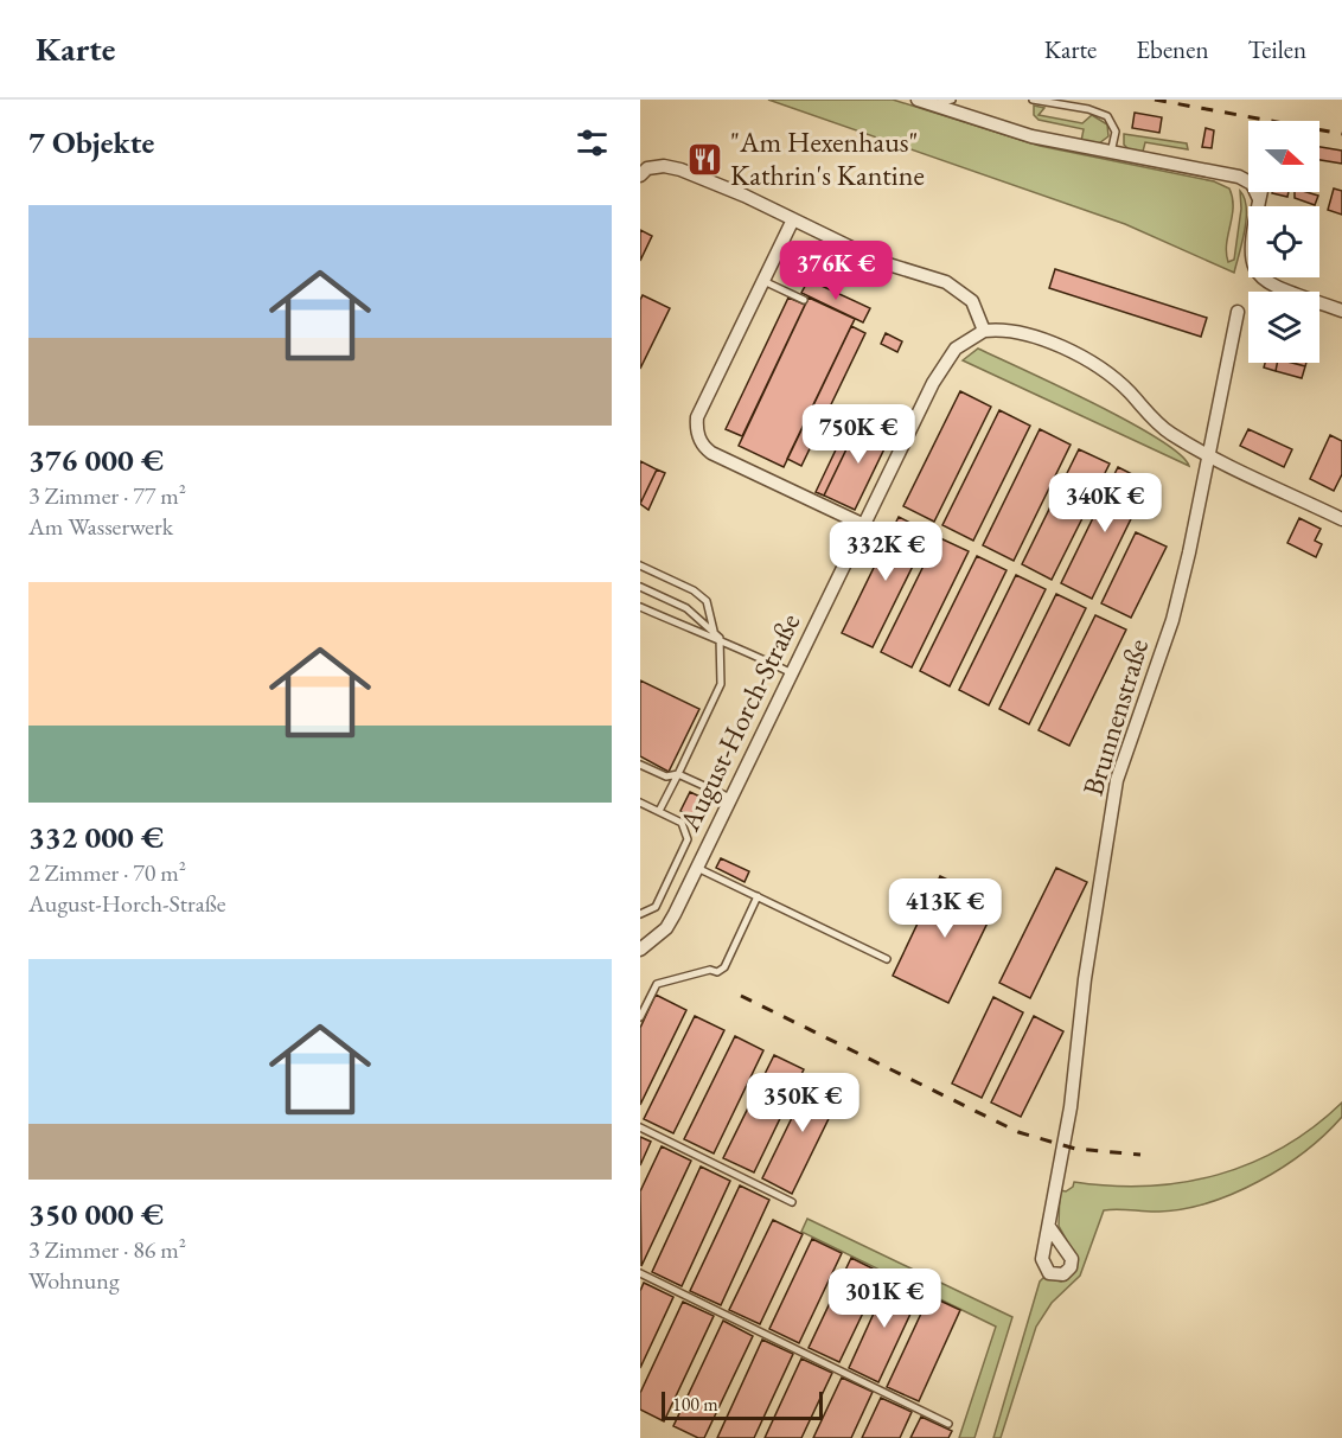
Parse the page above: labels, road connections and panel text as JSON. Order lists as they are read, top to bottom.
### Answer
{
  "streets": {
    "street": ["Brunnenstraße", "August-Horch-Straße"]
  },
  "places": {
    "restaurant": ["\"Am Hexenhaus\" Kathrin's Kantine"]
  },
  "scale_bar": "100 m",
  "north": "right",
  "page": {
    "header": "Karte",
    "nav": ["Karte", "Ebenen", "Teilen"],
    "heading": "7 Objekte",
    "list": [
      {
        "name": "376 000 €",
        "note": "3 Zimmer · 77 m² · Am Wasserwerk"
      },
      {
        "name": "332 000 €",
        "note": "2 Zimmer · 70 m² · August-Horch-Straße"
      },
      {
        "name": "350 000 €",
        "note": "3 Zimmer · 86 m² · Wohnung"
      }
    ],
    "price": [
      "376K €",
      "750K €",
      "340K €",
      "332K €",
      "413K €",
      "350K €",
      "301K €"
    ],
    "scale": "100 m"
  }
}
